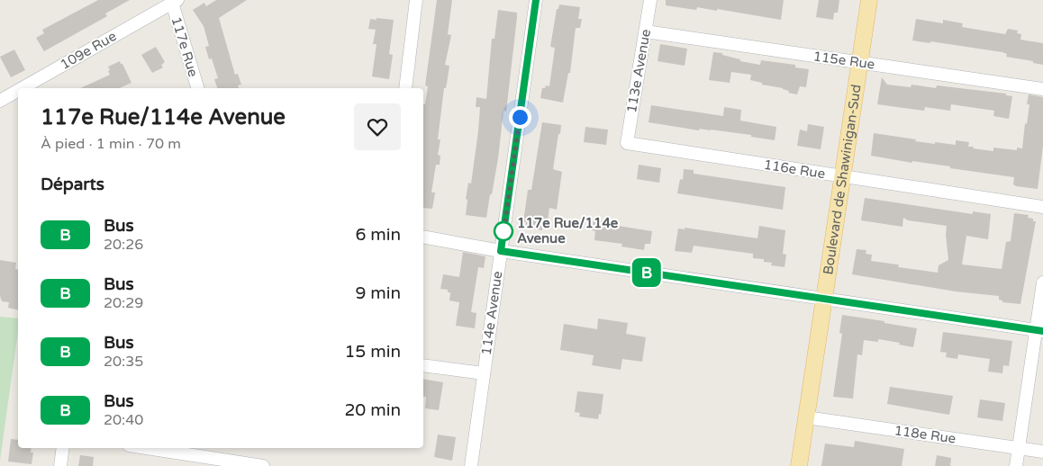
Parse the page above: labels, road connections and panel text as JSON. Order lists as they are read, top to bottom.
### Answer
{
  "streets": {
    "main road": ["Boulevard de Shawinigan-Sud"],
    "street": [
      "117e Rue",
      "109e Rue",
      "115e Rue",
      "113e Avenue",
      "116e Rue",
      "114e Avenue",
      "118e Rue"
    ]
  },
  "crossings": [
    ["117e Rue", "109e Rue"],
    ["115e Rue", "113e Avenue"],
    ["115e Rue", "Boulevard de Shawinigan-Sud"],
    ["113e Avenue", "116e Rue"],
    ["116e Rue", "Boulevard de Shawinigan-Sud"],
    ["Boulevard de Shawinigan-Sud", "118e Rue"]
  ],
  "places": ["117e Rue/114e Avenue"],
  "lines": ["bus line B"],
  "page": {
    "on_map": "B",
    "heading": [
      ["117e Rue/114e Avenue", "À pied · 1 min · 70 m"],
      "Départs"
    ],
    "list": [
      {
        "mark": "B",
        "name": "Bus",
        "note": "20:26",
        "value": "6 min"
      },
      {
        "mark": "B",
        "name": "Bus",
        "note": "20:29",
        "value": "9 min"
      },
      {
        "mark": "B",
        "name": "Bus",
        "note": "20:35",
        "value": "15 min"
      },
      {
        "mark": "B",
        "name": "Bus",
        "note": "20:40",
        "value": "20 min"
      }
    ]
  }
}
